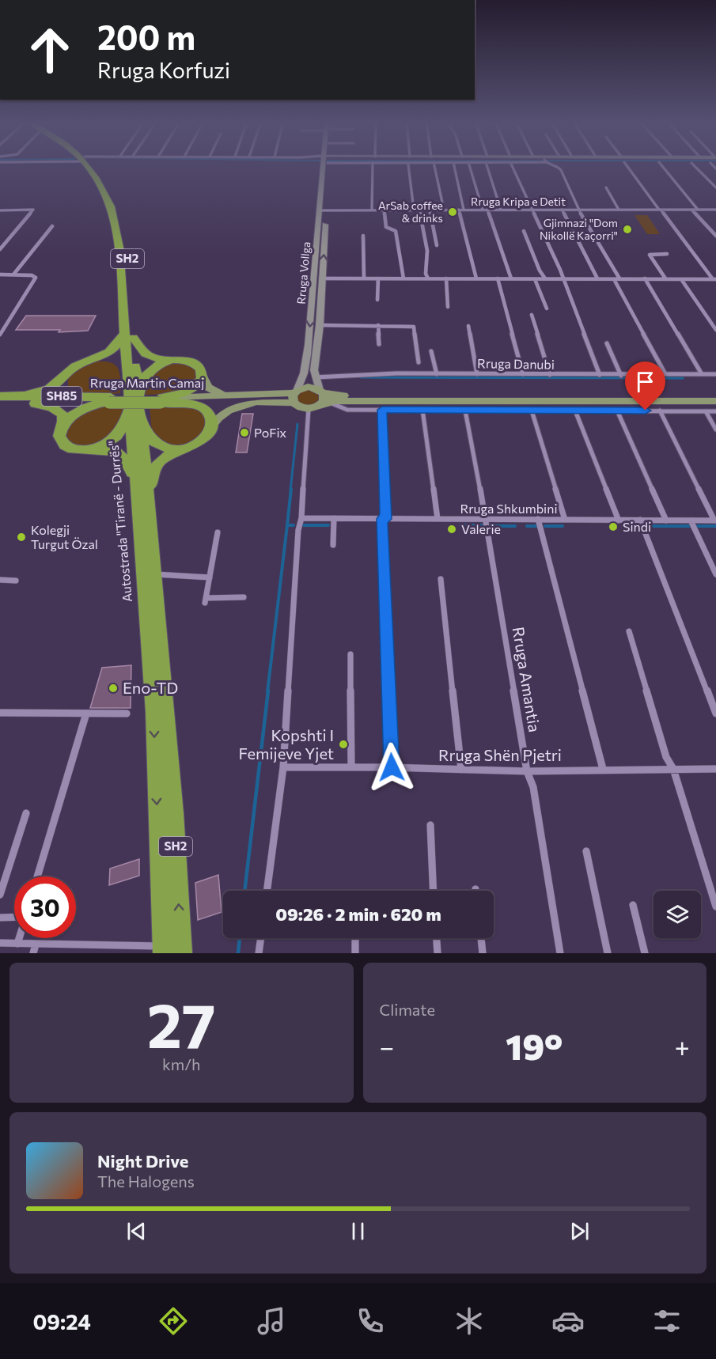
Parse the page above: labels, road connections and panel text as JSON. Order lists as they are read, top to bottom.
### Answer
{
  "streets": {
    "highway": [
      "SH2",
      "Rruga Martin Camaj",
      "SH85",
      "Autostrada \"Tiranë - Durrës\""
    ],
    "main road": ["Rruga Vollga"],
    "street": [
      "Rruga Kripa e Detit",
      "Rruga Danubi",
      "Rruga Shkumbini",
      "Rruga Amantia",
      "Rruga Shën Pjetri"
    ]
  },
  "crossings": [
    ["Rruga Kripa e Detit", "Rruga Vollga"],
    ["Rruga Vollga", "Rruga Danubi"],
    ["Rruga Vollga", "Rruga Martin Camaj"],
    ["Rruga Vollga", "SH85"],
    ["Rruga Martin Camaj", "SH85"],
    ["Rruga Shkumbini", "Rruga Amantia"],
    ["Rruga Amantia", "Rruga Shën Pjetri"]
  ],
  "places": [
    "ArSab coffee & drinks",
    "Gjimnazi \"Dom Nikollë Kaçorri\"",
    "PoFix",
    "Sindi",
    "Valerie",
    "Kolegji Turgut Özal",
    "Eno-TD",
    "Kopshti I Femijeve Yjet"
  ],
  "page": {
    "turn": ["200 m", "Rruga Korfuzi"],
    "limit": "30",
    "trip": "09:26 · 2 min · 620 m",
    "tile": [
      ["27", "km/h"],
      "Climate"
    ],
    "heat": ["−", "19°", "+"],
    "song": ["Night Drive", "The Halogens"],
    "tabs": "09:24"
  }
}
